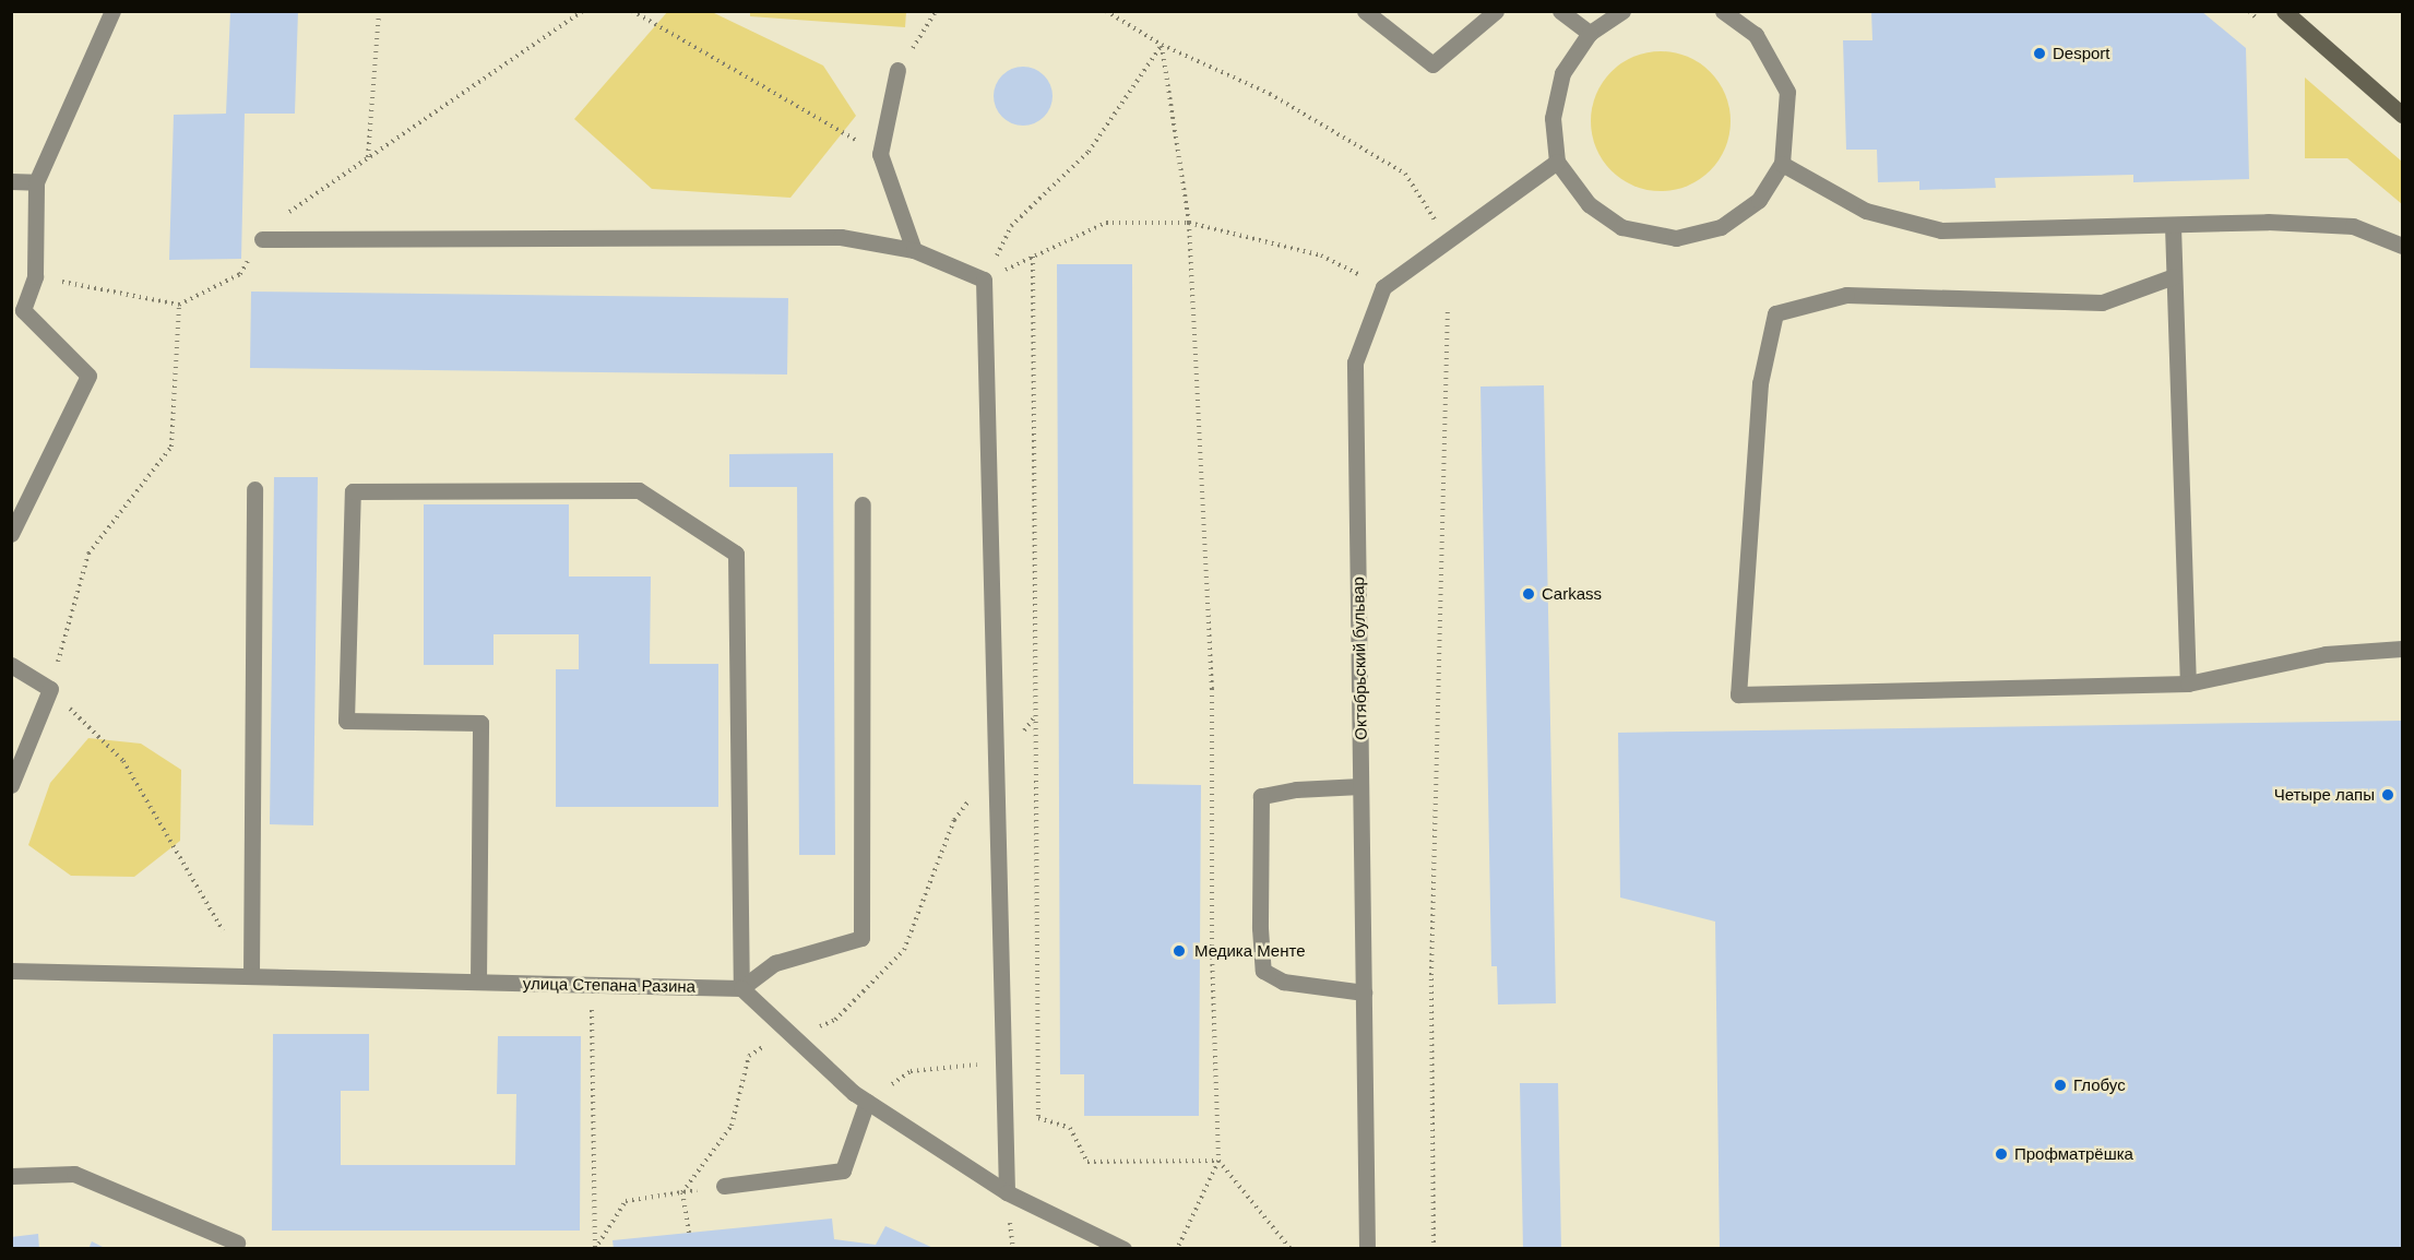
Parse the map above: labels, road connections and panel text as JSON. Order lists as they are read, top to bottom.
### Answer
{
  "streets": {
    "street": ["Октябрьский бульвар", "улица Степана Разина"]
  },
  "places": [
    "Desport",
    "Carkass",
    "Четыре лапы",
    "Медика Менте",
    "Глобус",
    "Профматрёшка"
  ]
}
